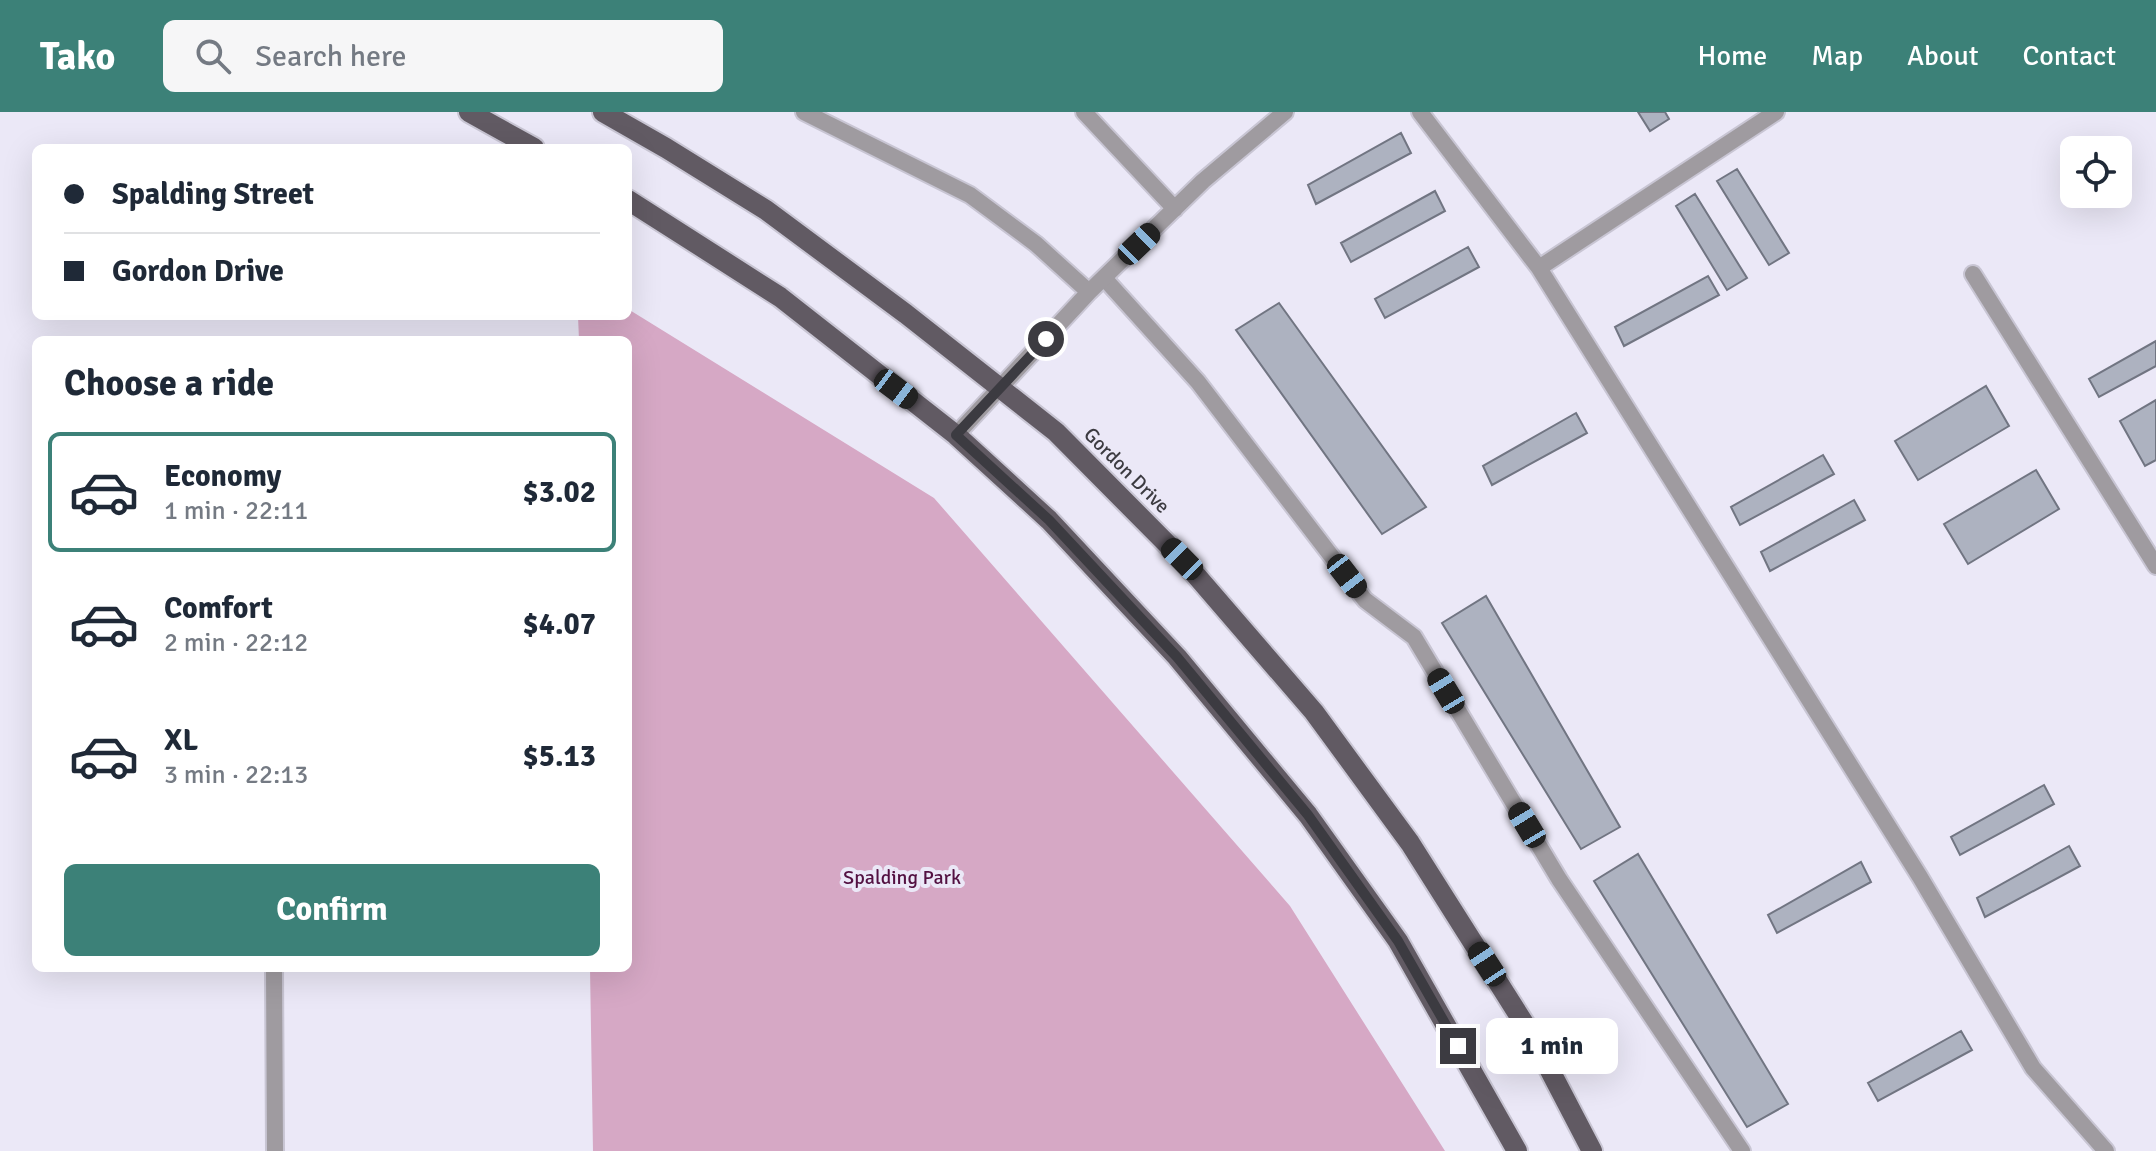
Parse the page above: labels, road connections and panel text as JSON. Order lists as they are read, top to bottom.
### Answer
{
  "streets": {
    "main road": ["Gordon Drive"]
  },
  "parks": ["Spalding Park"],
  "page": {
    "header": "Tako",
    "search": "Search here",
    "nav": [
      "Home",
      "Map",
      "About",
      "Contact"
    ],
    "banner": ["Spalding Street", "Gordon Drive"],
    "heading": "Choose a ride",
    "list": [
      {
        "name": "Economy",
        "note": "1 min · 22:11",
        "value": "$3.02"
      },
      {
        "name": "Comfort",
        "note": "2 min · 22:12",
        "value": "$4.07"
      },
      {
        "name": "XL",
        "note": "3 min · 22:13",
        "value": "$5.13"
      }
    ],
    "buttons": "Confirm",
    "bubble": "1 min"
  }
}
